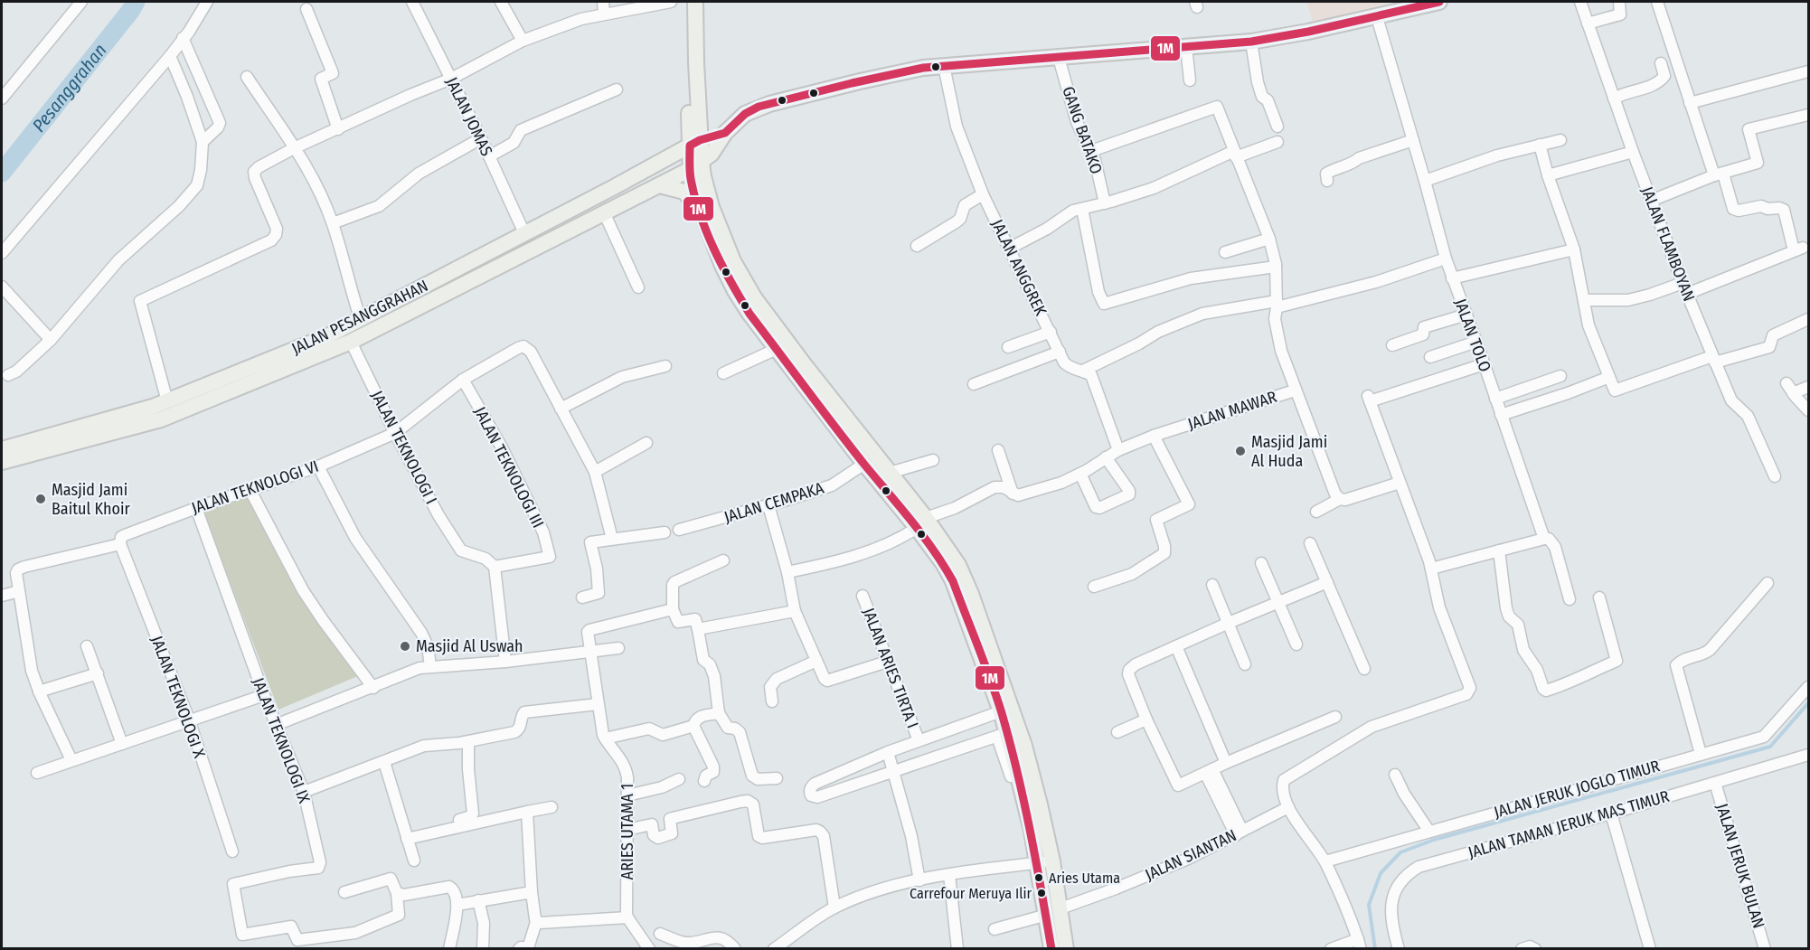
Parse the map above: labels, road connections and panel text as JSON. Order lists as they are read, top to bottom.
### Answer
{
  "streets": {
    "main road": ["JALAN PESANGGRAHAN"],
    "street": [
      "JALAN JOMAS",
      "GANG BATAKO",
      "JALAN FLAMBOYAN",
      "JALAN ANGGREK",
      "JALAN TOLO",
      "JALAN MAWAR",
      "JALAN TEKNOLOGI I",
      "JALAN TEKNOLOGI III",
      "JALAN TEKNOLOGI VI",
      "JALAN CEMPAKA",
      "JALAN ARIES TIRTA I",
      "JALAN TEKNOLOGI X",
      "JALAN TEKNOLOGI IX",
      "JALAN JERUK JOGLO TIMUR",
      "JALAN TAMAN JERUK MAS TIMUR",
      "ARIES UTAMA 1",
      "JALAN SIANTAN",
      "JALAN JERUK BULAN"
    ]
  },
  "crossings": [
    ["JALAN JOMAS", "JALAN PESANGGRAHAN"],
    ["GANG BATAKO", "JALAN MAWAR"],
    ["JALAN ANGGREK", "JALAN MAWAR"],
    ["JALAN PESANGGRAHAN", "JALAN TEKNOLOGI I"],
    ["JALAN TEKNOLOGI I", "JALAN TEKNOLOGI III"],
    ["JALAN TEKNOLOGI I", "JALAN TEKNOLOGI VI"],
    ["JALAN TEKNOLOGI III", "JALAN TEKNOLOGI VI"],
    ["JALAN TEKNOLOGI VI", "JALAN TEKNOLOGI X"],
    ["JALAN TEKNOLOGI VI", "JALAN TEKNOLOGI IX"],
    ["JALAN TAMAN JERUK MAS TIMUR", "JALAN JERUK BULAN"]
  ],
  "water": ["Pesanggrahan"],
  "places": [
    "Masjid Jami Al Huda",
    "Masjid Jami Baitul Khoir",
    "Masjid Al Uswah",
    "Aries Utama",
    "Carrefour Meruya Ilir"
  ],
  "lines": ["transit line 1M"]
}
